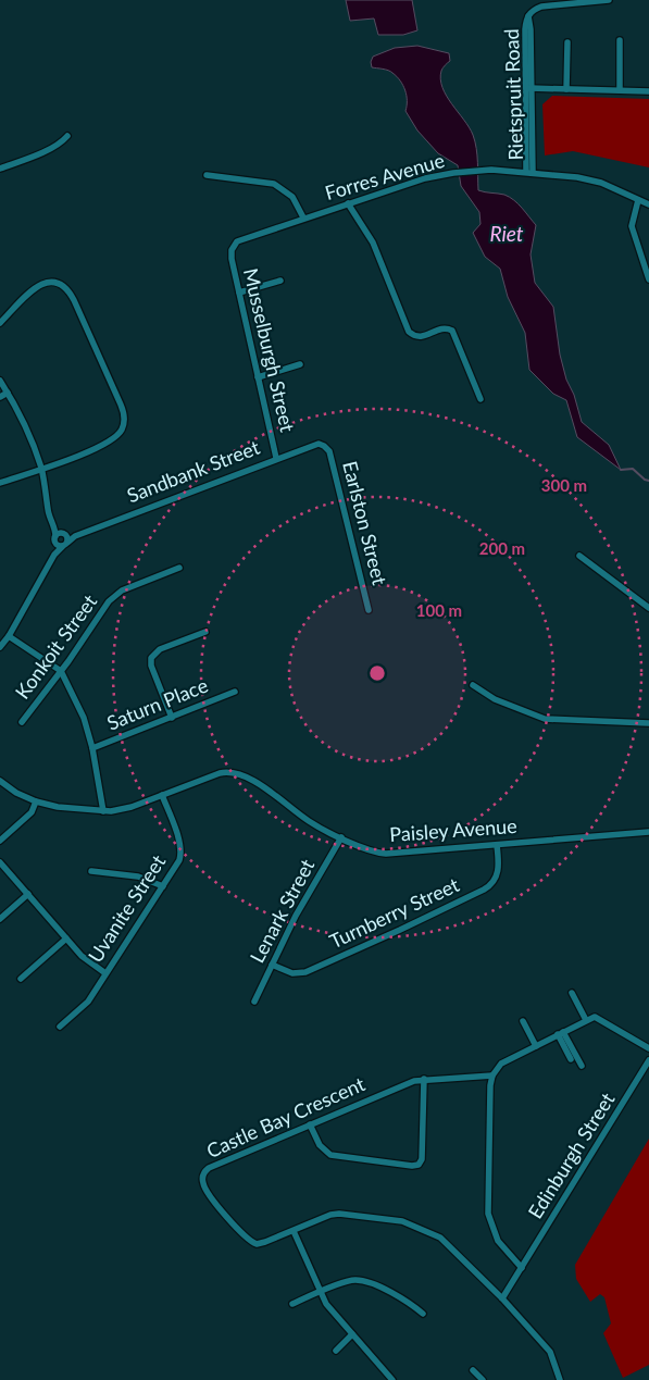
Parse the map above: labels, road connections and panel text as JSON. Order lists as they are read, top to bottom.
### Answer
{
  "streets": {
    "street": [
      "Rietspruit Road",
      "Forres Avenue",
      "Musselburgh Street",
      "Sandbank Street",
      "Earlston Street",
      "Konkoit Street",
      "Saturn Place",
      "Paisley Avenue",
      "Uvanite Street",
      "Lenark Street",
      "Turnberry Street",
      "Castle Bay Crescent",
      "Edinburgh Street"
    ]
  },
  "crossings": [
    ["Rietspruit Road", "Forres Avenue"],
    ["Forres Avenue", "Musselburgh Street"],
    ["Musselburgh Street", "Sandbank Street"],
    ["Sandbank Street", "Earlston Street"],
    ["Paisley Avenue", "Uvanite Street"],
    ["Paisley Avenue", "Lenark Street"],
    ["Paisley Avenue", "Turnberry Street"],
    ["Lenark Street", "Turnberry Street"],
    ["Castle Bay Crescent", "Edinburgh Street"]
  ],
  "water": ["Riet"],
  "rings": ["300 m", "200 m", "100 m"]
}
